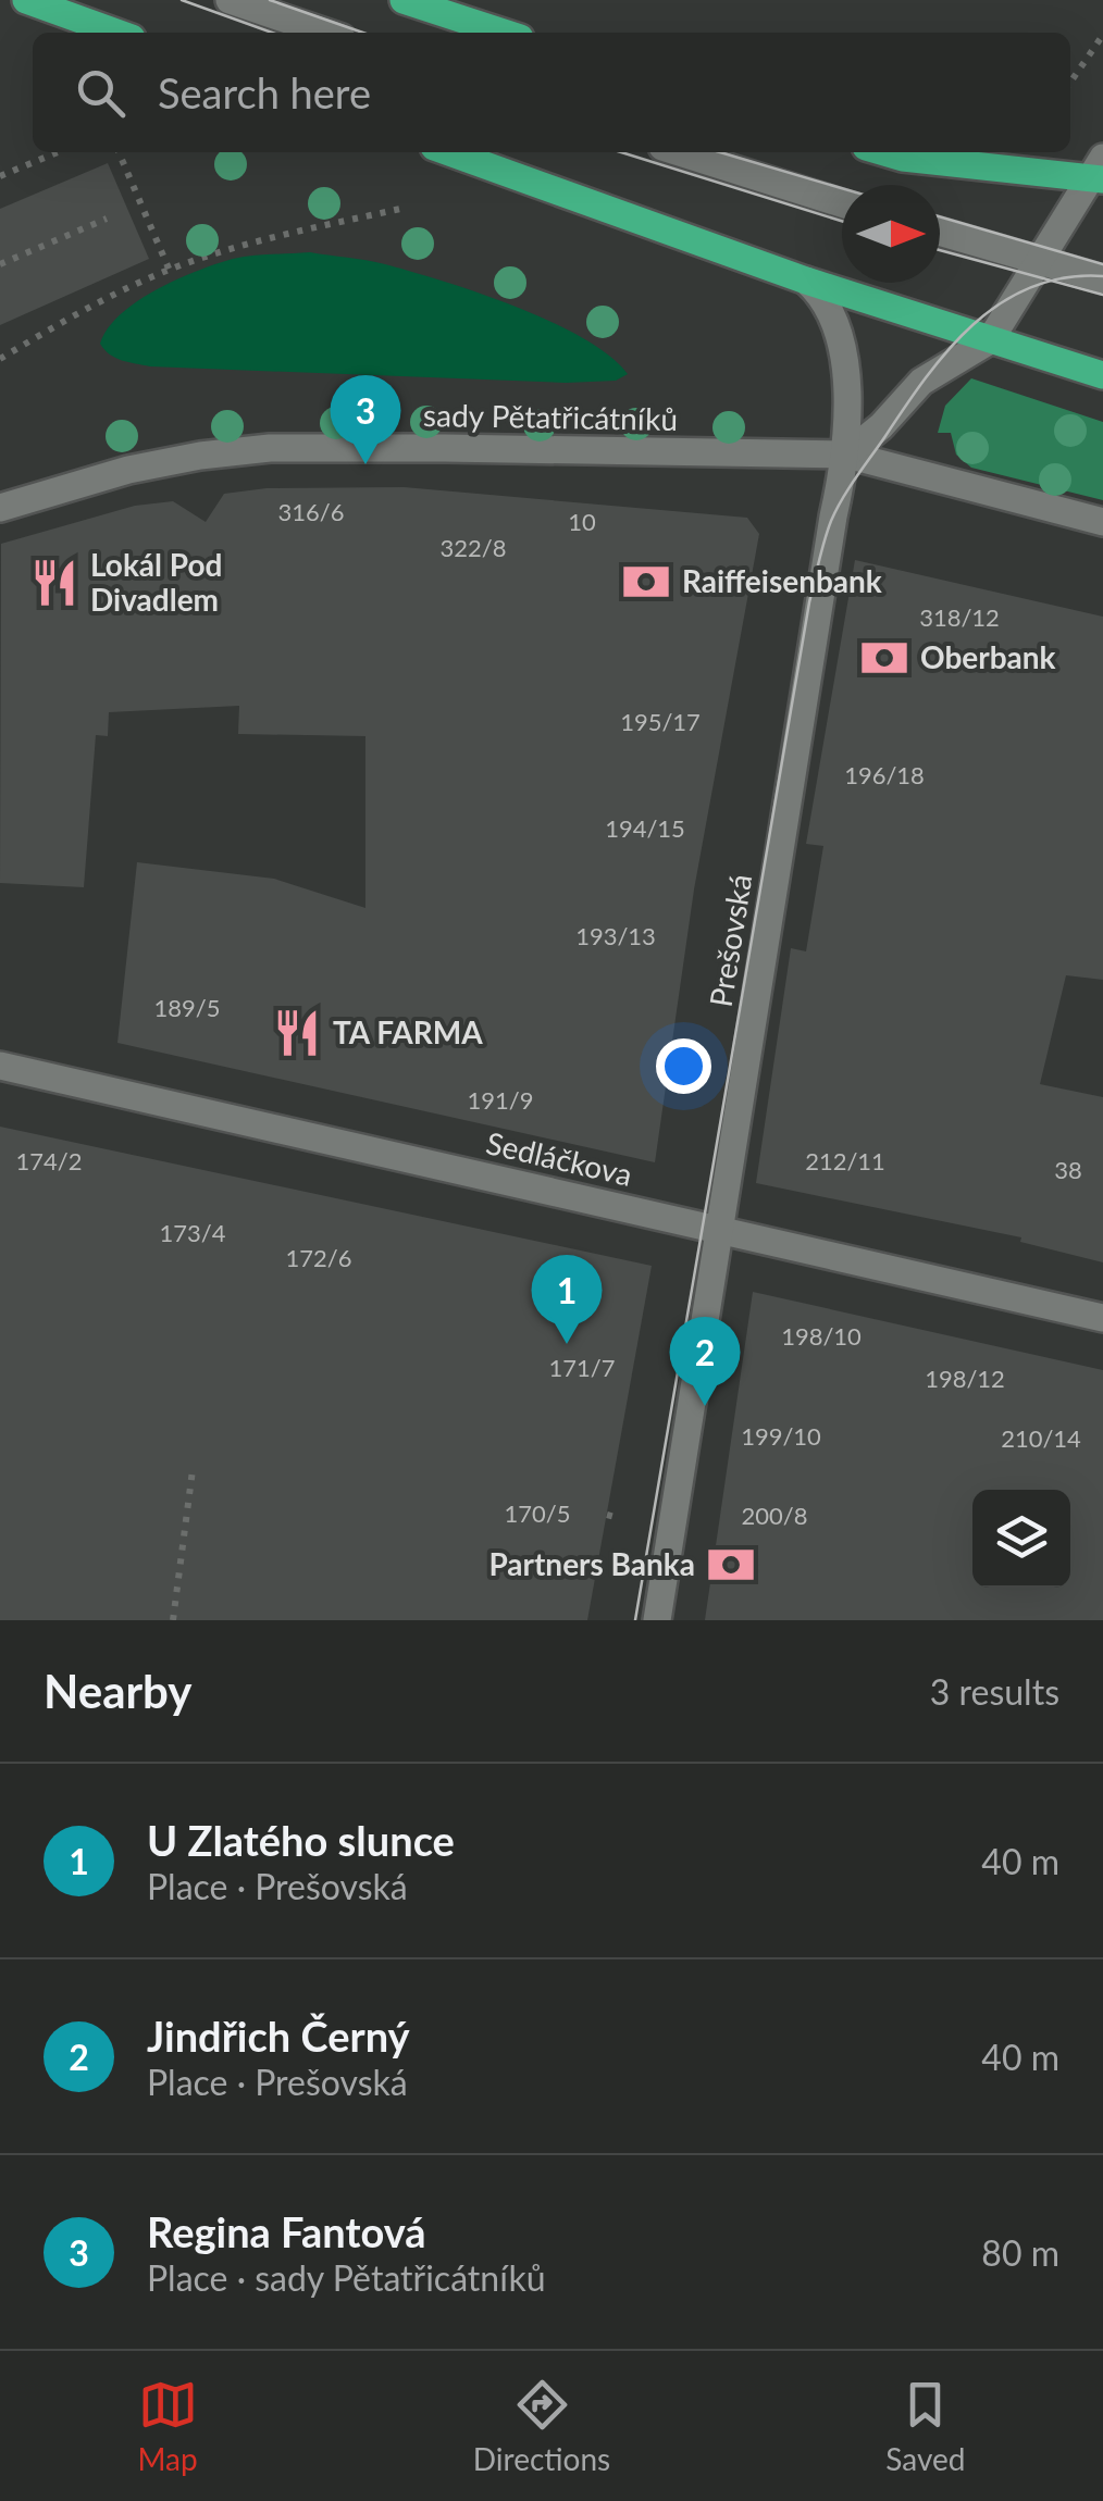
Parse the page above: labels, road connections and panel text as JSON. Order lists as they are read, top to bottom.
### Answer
{
  "streets": {
    "street": ["sady Pětatřicátníků", "Prešovská", "Sedláčkova"]
  },
  "crossings": [
    ["sady Pětatřicátníků", "Prešovská"],
    ["Prešovská", "Sedláčkova"]
  ],
  "places": {
    "bank": ["Raiffeisenbank", "Oberbank", "Partners Banka"],
    "restaurant": ["Lokál Pod Divadlem", "TA FARMA"]
  },
  "house_numbers": [
    "316/6",
    "10",
    "322/8",
    "318/12",
    "195/17",
    "196/18",
    "194/15",
    "193/13",
    "189/5",
    "191/9",
    "174/2",
    "212/11",
    "38",
    "173/4",
    "172/6",
    "198/10",
    "171/7",
    "198/12",
    "199/10",
    "210/14",
    "170/5",
    "200/8"
  ],
  "north": "right",
  "page": {
    "search": "Search here",
    "pins": ["3", "1", "2"],
    "heading": ["Nearby", "3 results"],
    "list": [
      {
        "mark": "1",
        "name": "U Zlatého slunce",
        "note": "Place · Prešovská",
        "value": "40 m"
      },
      {
        "mark": "2",
        "name": "Jindřich Černý",
        "note": "Place · Prešovská",
        "value": "40 m"
      },
      {
        "mark": "3",
        "name": "Regina Fantová",
        "note": "Place · sady Pětatřicátníků",
        "value": "80 m"
      }
    ],
    "nav": ["Map", "Directions", "Saved"]
  }
}
